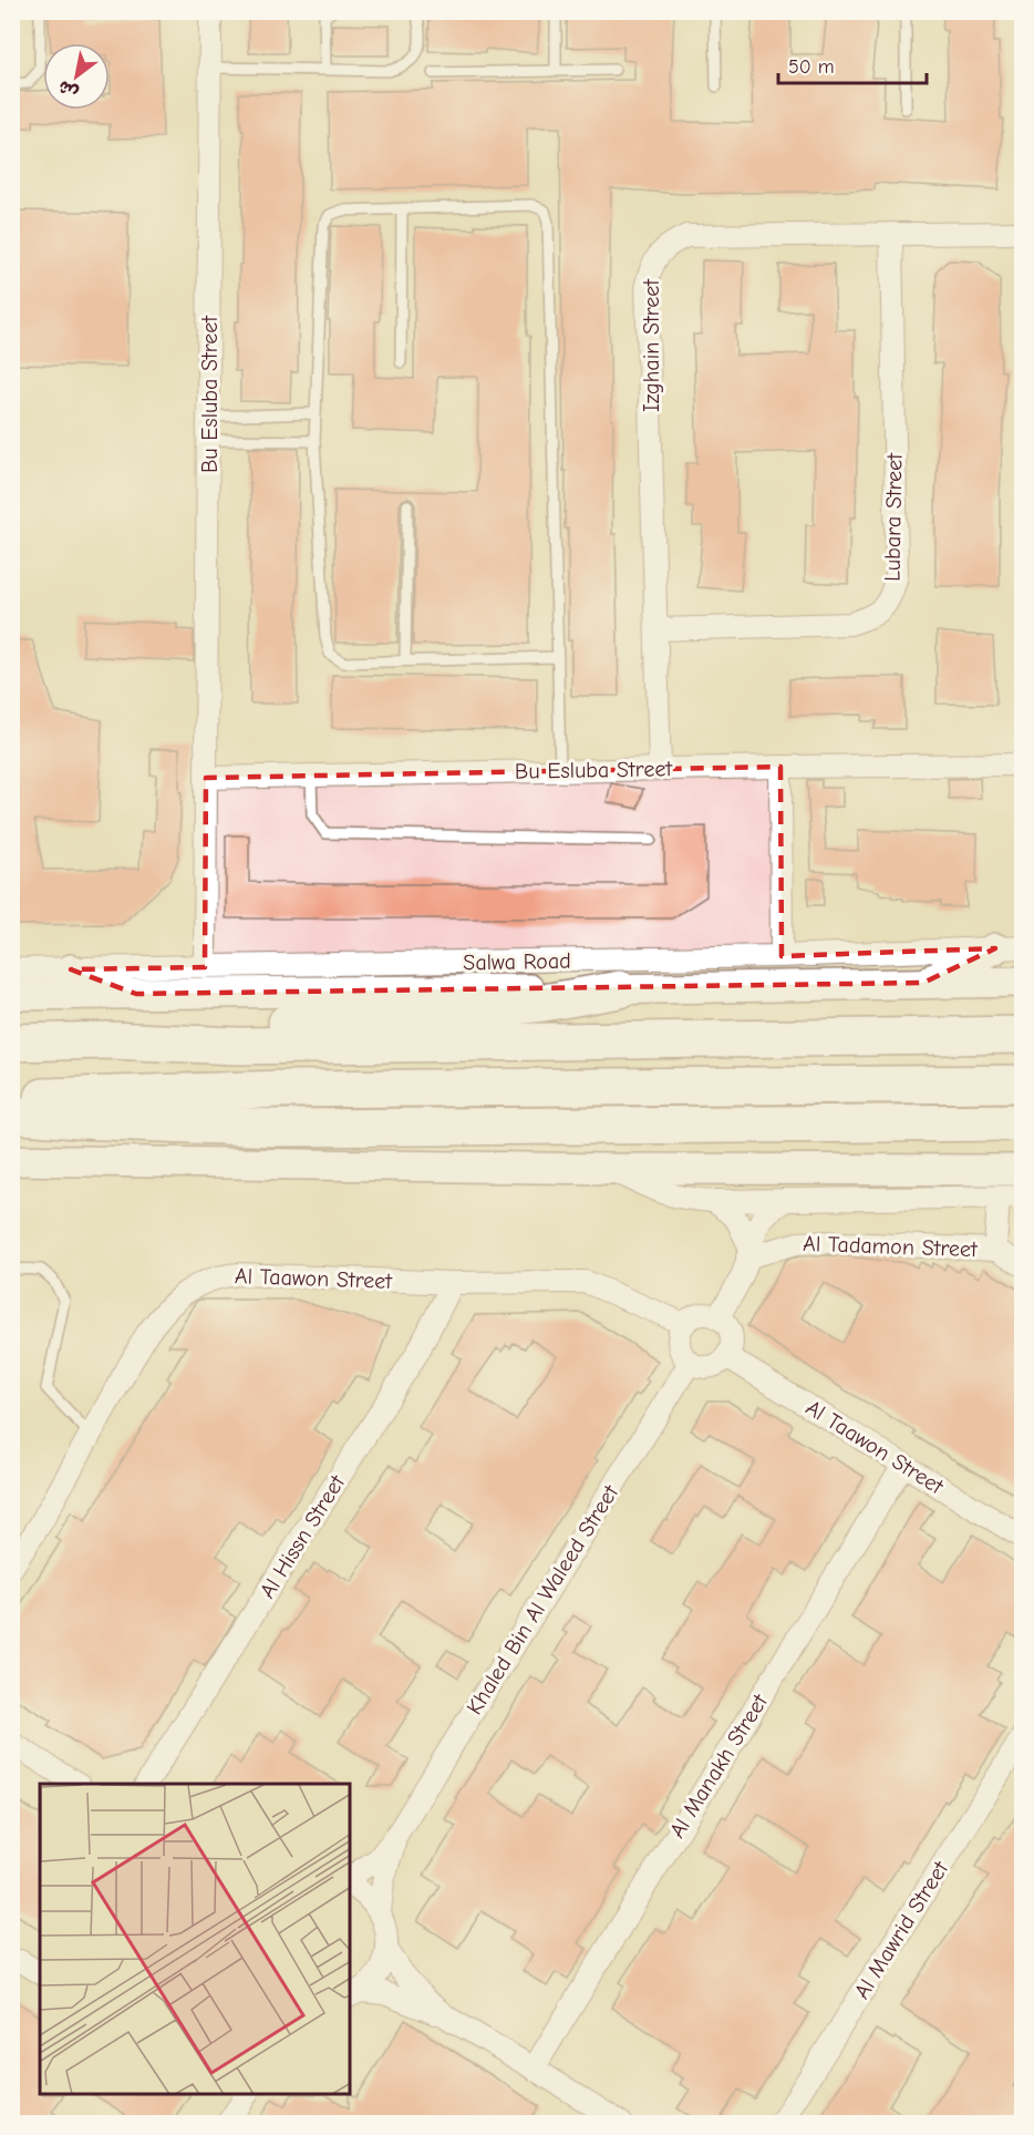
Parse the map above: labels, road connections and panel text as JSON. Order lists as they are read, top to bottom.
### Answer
{
  "streets": {
    "main road": ["Salwa Road"],
    "street": [
      "Izghain Street",
      "Bu Esluba Street",
      "Lubara Street",
      "Al Tadamon Street",
      "Al Taawon Street",
      "Al Hissn Street",
      "Khaled Bin Al Waleed Street",
      "Al Manakh Street",
      "Al Mawrid Street"
    ]
  },
  "crossings": [
    ["Izghain Street", "Bu Esluba Street"],
    ["Izghain Street", "Lubara Street"],
    ["Bu Esluba Street", "Salwa Road"],
    ["Al Taawon Street", "Al Hissn Street"],
    ["Al Taawon Street", "Khaled Bin Al Waleed Street"],
    ["Al Taawon Street", "Al Manakh Street"]
  ],
  "scale_bar": "50 m",
  "north": "bottom left"
}
